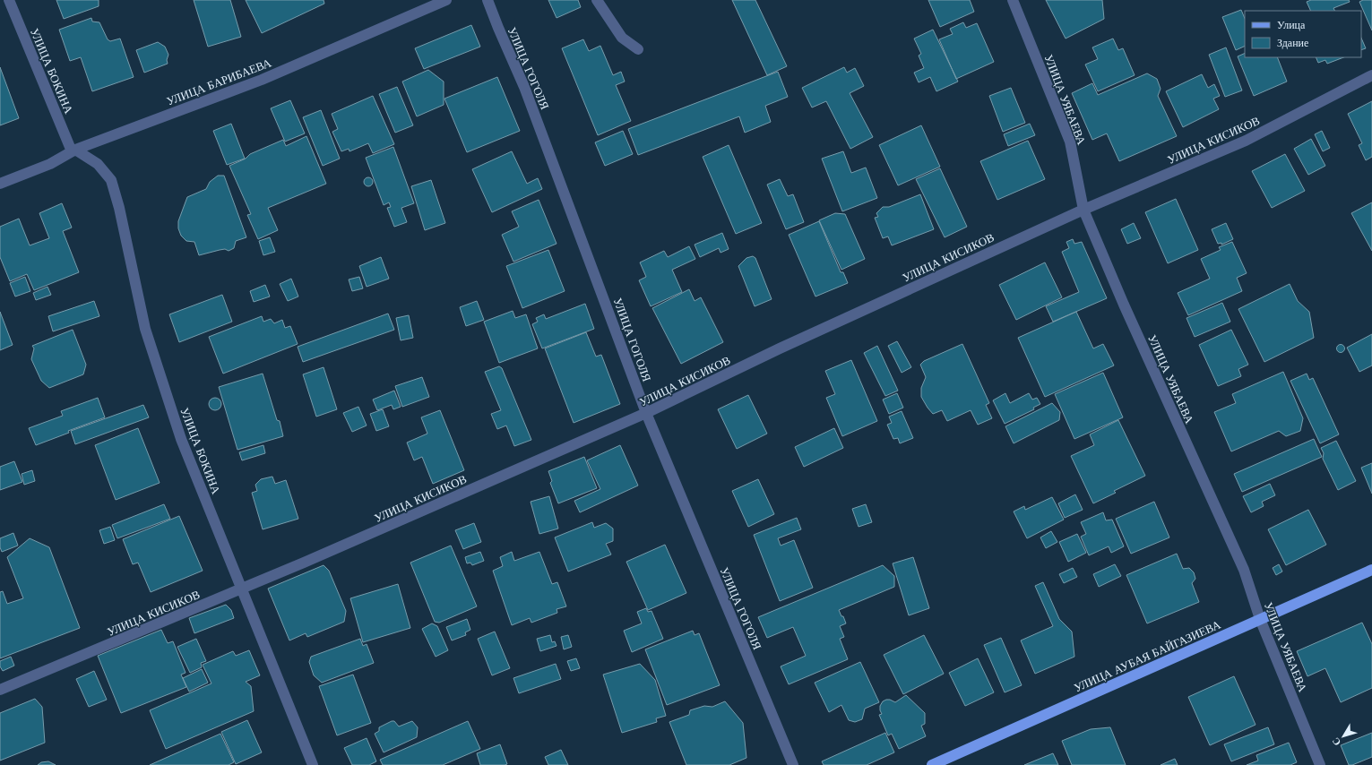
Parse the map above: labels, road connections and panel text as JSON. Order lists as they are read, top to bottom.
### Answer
{
  "streets": {
    "main road": ["УЛИЦА АУБАЯ БАЙГАЗИЕВА"],
    "street": [
      "УЛИЦА ГОГОЛЯ",
      "УЛИЦА БОКИНА",
      "УЛИЦА БАРИБАЕВА",
      "УЛИЦА УЯБАЕВА",
      "УЛИЦА КИСИКОВ"
    ]
  },
  "crossings": [
    ["УЛИЦА ГОГОЛЯ", "УЛИЦА КИСИКОВ"],
    ["УЛИЦА БОКИНА", "УЛИЦА БАРИБАЕВА"],
    ["УЛИЦА БОКИНА", "УЛИЦА КИСИКОВ"],
    ["УЛИЦА УЯБАЕВА", "УЛИЦА КИСИКОВ"],
    ["УЛИЦА УЯБАЕВА", "УЛИЦА АУБАЯ БАЙГАЗИЕВА"]
  ],
  "legend": ["Улица", "Здание"],
  "north": "bottom left"
}
